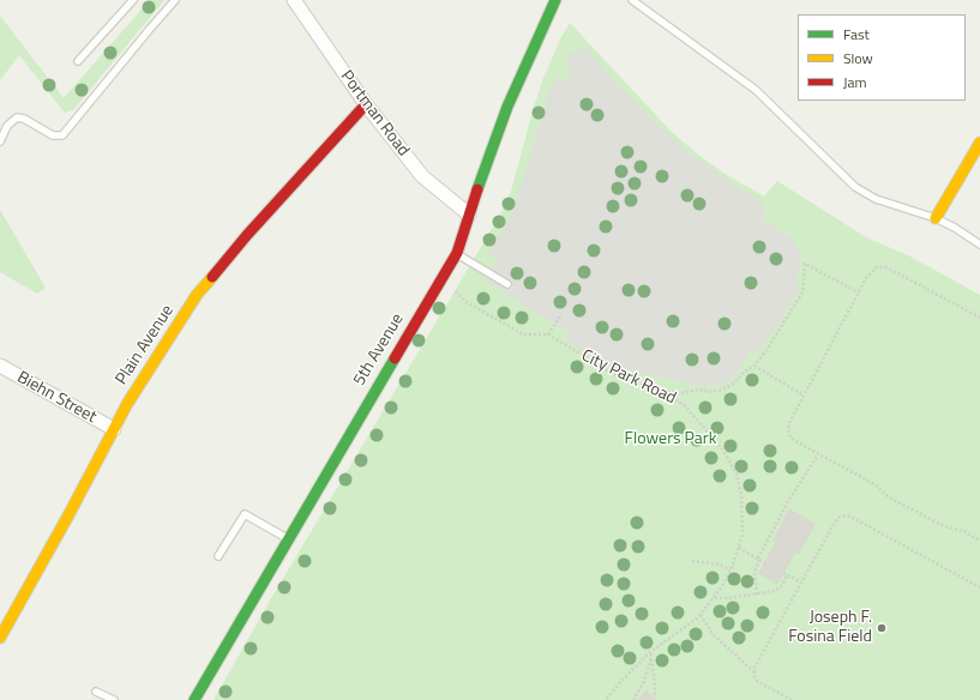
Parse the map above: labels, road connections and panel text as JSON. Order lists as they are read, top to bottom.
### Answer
{
  "streets": {
    "street": [
      "Portman Road",
      "Plain Avenue",
      "5th Avenue",
      "Biehn Street"
    ],
    "path": ["City Park Road"]
  },
  "crossings": [
    ["Portman Road", "Plain Avenue"],
    ["Portman Road", "5th Avenue"],
    ["Plain Avenue", "Biehn Street"]
  ],
  "parks": ["Flowers Park"],
  "places": ["Joseph F. Fosina Field"],
  "legend": ["Fast", "Slow", "Jam"]
}
